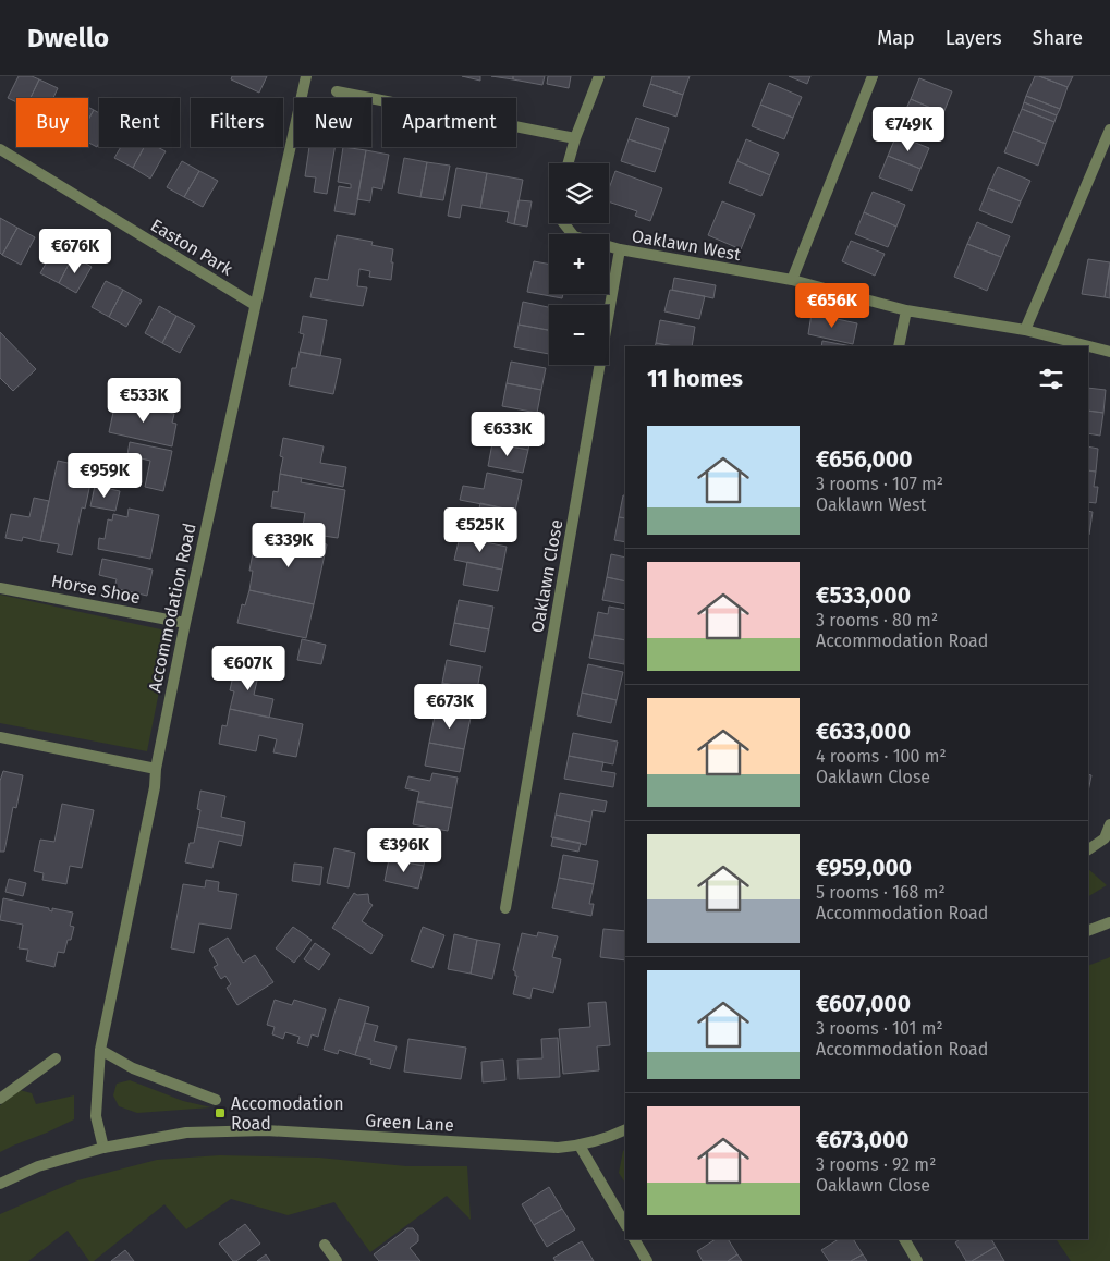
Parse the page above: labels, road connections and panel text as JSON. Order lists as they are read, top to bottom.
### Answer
{
  "streets": {
    "street": [
      "Oaklawn West",
      "Easton Park",
      "Oaklawn Close",
      "Horse Shoe",
      "Accommodation Road",
      "Green Lane"
    ]
  },
  "crossings": [
    ["Oaklawn West", "Oaklawn Close"],
    ["Easton Park", "Accommodation Road"],
    ["Horse Shoe", "Accommodation Road"],
    ["Accommodation Road", "Green Lane"]
  ],
  "places": {
    "transit": ["Accomodation Road"]
  },
  "page": {
    "header": "Dwello",
    "nav": ["Map", "Layers", "Share"],
    "chip": [
      "Buy",
      "Rent",
      "Filters",
      "New",
      "Apartment"
    ],
    "price": [
      "€749K",
      "€676K",
      "€656K",
      "€533K",
      "€633K",
      "€959K",
      "€525K",
      "€339K",
      "€607K",
      "€673K",
      "€396K"
    ],
    "map_buttons": ["+", "−"],
    "heading": "11 homes",
    "list": [
      {
        "name": "€656,000",
        "note": "3 rooms · 107 m² · Oaklawn West"
      },
      {
        "name": "€533,000",
        "note": "3 rooms · 80 m² · Accommodation Road"
      },
      {
        "name": "€633,000",
        "note": "4 rooms · 100 m² · Oaklawn Close"
      },
      {
        "name": "€959,000",
        "note": "5 rooms · 168 m² · Accommodation Road"
      },
      {
        "name": "€607,000",
        "note": "3 rooms · 101 m² · Accommodation Road"
      },
      {
        "name": "€673,000",
        "note": "3 rooms · 92 m² · Oaklawn Close"
      }
    ]
  }
}
